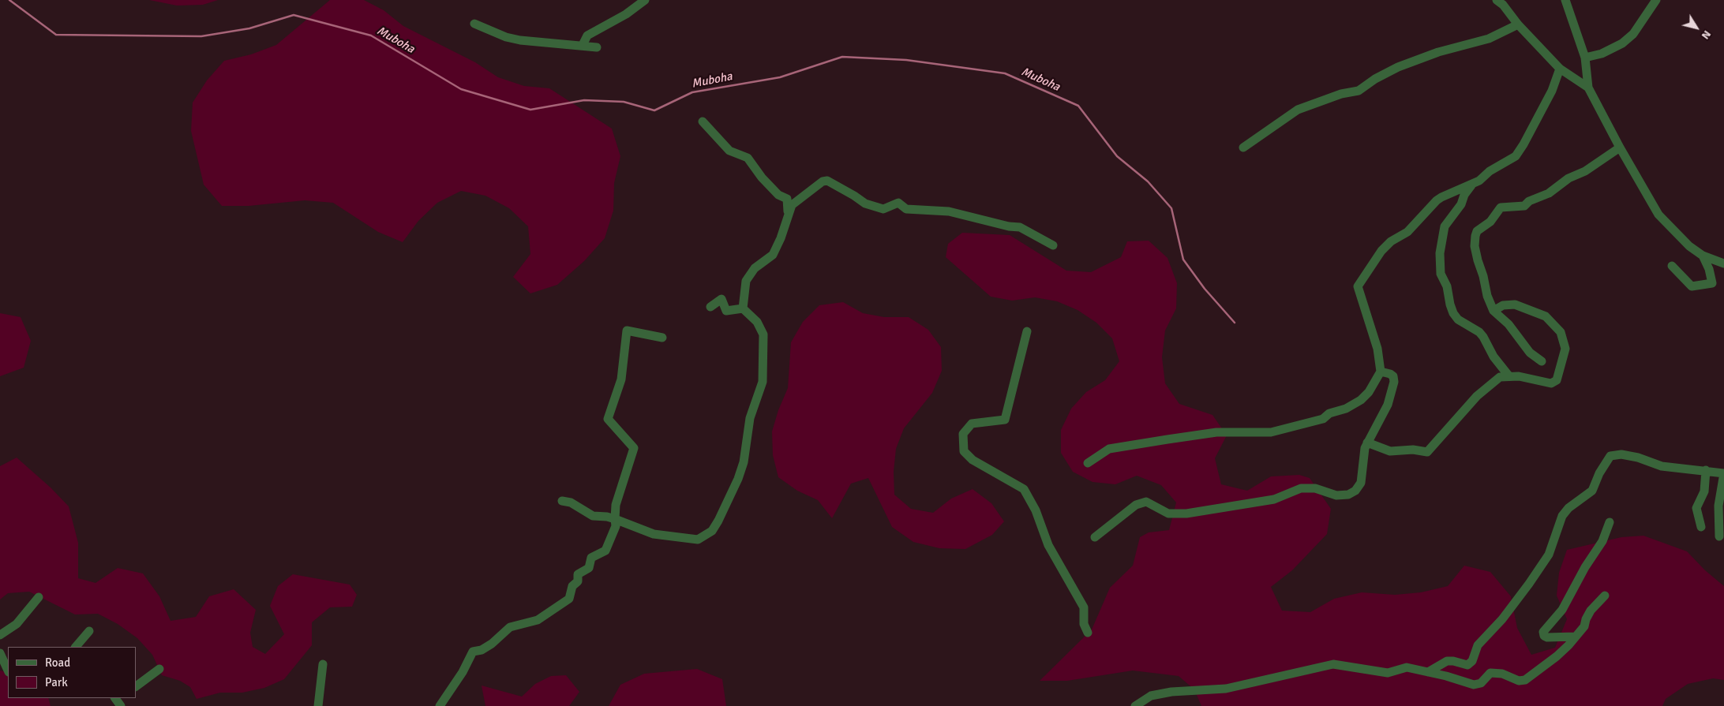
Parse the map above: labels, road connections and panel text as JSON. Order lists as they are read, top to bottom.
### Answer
{
  "water": ["Muboha"],
  "legend": ["Road", "Park"],
  "north": "bottom right"
}
